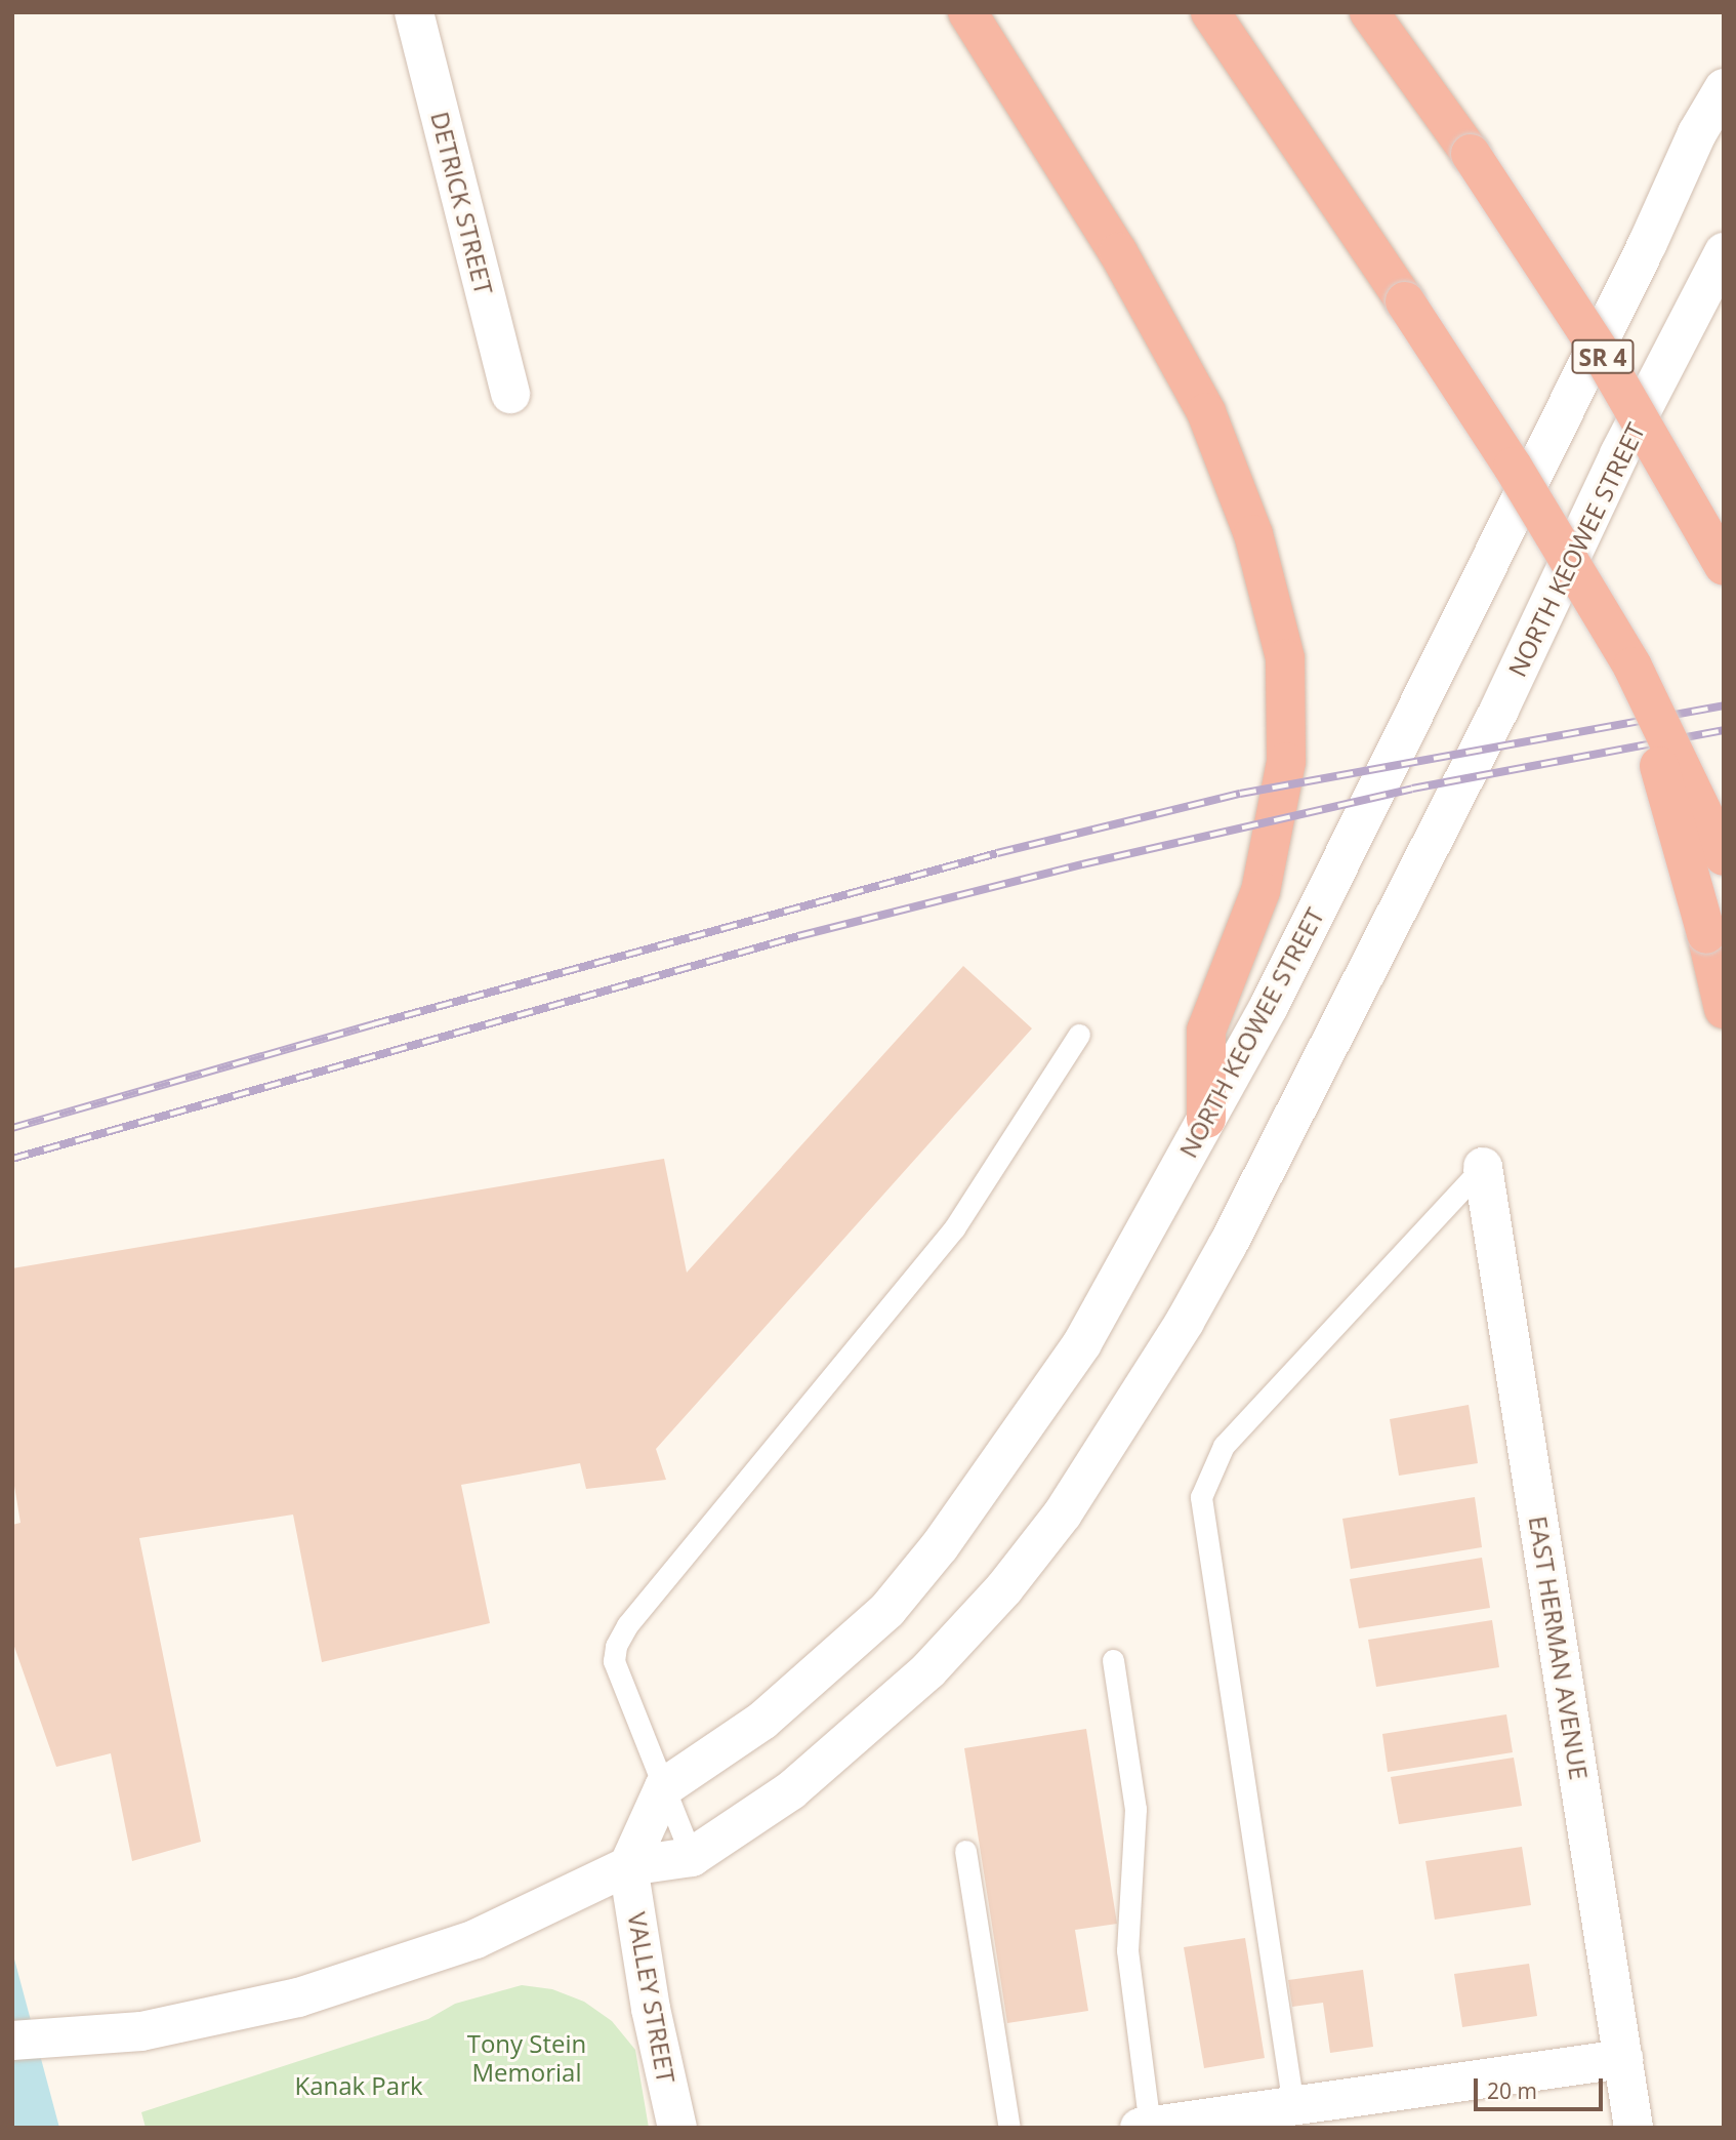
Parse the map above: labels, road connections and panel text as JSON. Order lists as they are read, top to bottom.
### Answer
{
  "streets": {
    "highway": ["SR 4"],
    "main road": [
      "DETRICK STREET",
      "NORTH KEOWEE STREET",
      "EAST HERMAN AVENUE",
      "VALLEY STREET"
    ]
  },
  "crossings": [
    ["NORTH KEOWEE STREET", "VALLEY STREET"]
  ],
  "parks": ["Tony Stein Memorial", "Kanak Park"],
  "scale_bar": "20 m"
}
